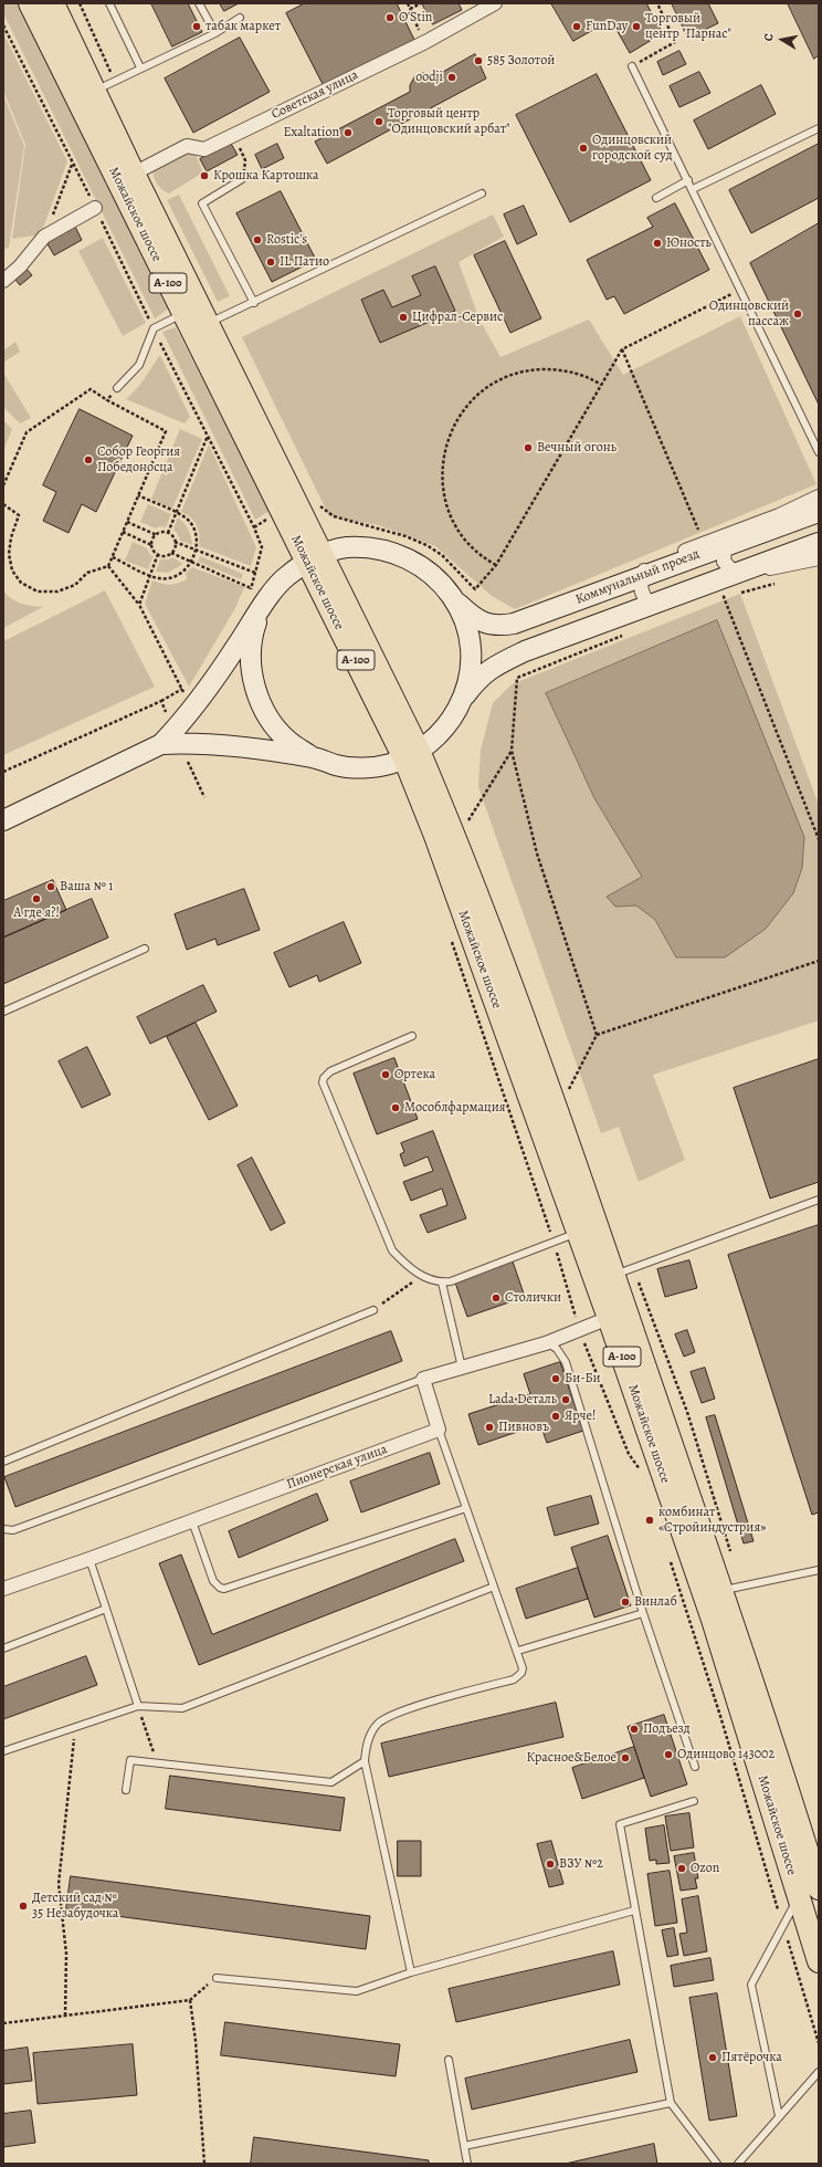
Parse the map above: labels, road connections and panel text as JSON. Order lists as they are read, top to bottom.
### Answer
{
  "streets": {
    "main road": ["Можайское шоссе", "А-100", "Коммунальный проезд"],
    "street": ["Советская улица", "Пионерская улица"]
  },
  "crossings": [
    ["Советская улица", "Можайское шоссе"]
  ],
  "places": [
    "O'Stin",
    "табак маркет",
    "FunDay",
    "Торговый центр \"Парнас\"",
    "585 Золотой",
    "oodji",
    "Торговый центр \"Одинцовский арбат\"",
    "Exaltation",
    "Одинцовский городской суд",
    "Крошка Картошка",
    "Rostic's",
    "Юность",
    "IL Патио",
    "Одинцовский пассаж",
    "Цифрал-Сервис",
    "Вечный огонь",
    "Собор Георгия Победоносца",
    "Ваша № 1",
    "А где я?!",
    "Ортека",
    "Мособлфармация",
    "Столички",
    "Би-Би",
    "Lada Dеталь",
    "Ярче!",
    "Пивновъ",
    "комбинат «Стройиндустрия»",
    "Винлаб",
    "Подъезд",
    "Одинцово 143002",
    "Красное&Белое",
    "ВЗУ №2",
    "Ozon",
    "Детский сад № 35 Незабудочка",
    "Пятёрочка"
  ],
  "north": "left"
}
